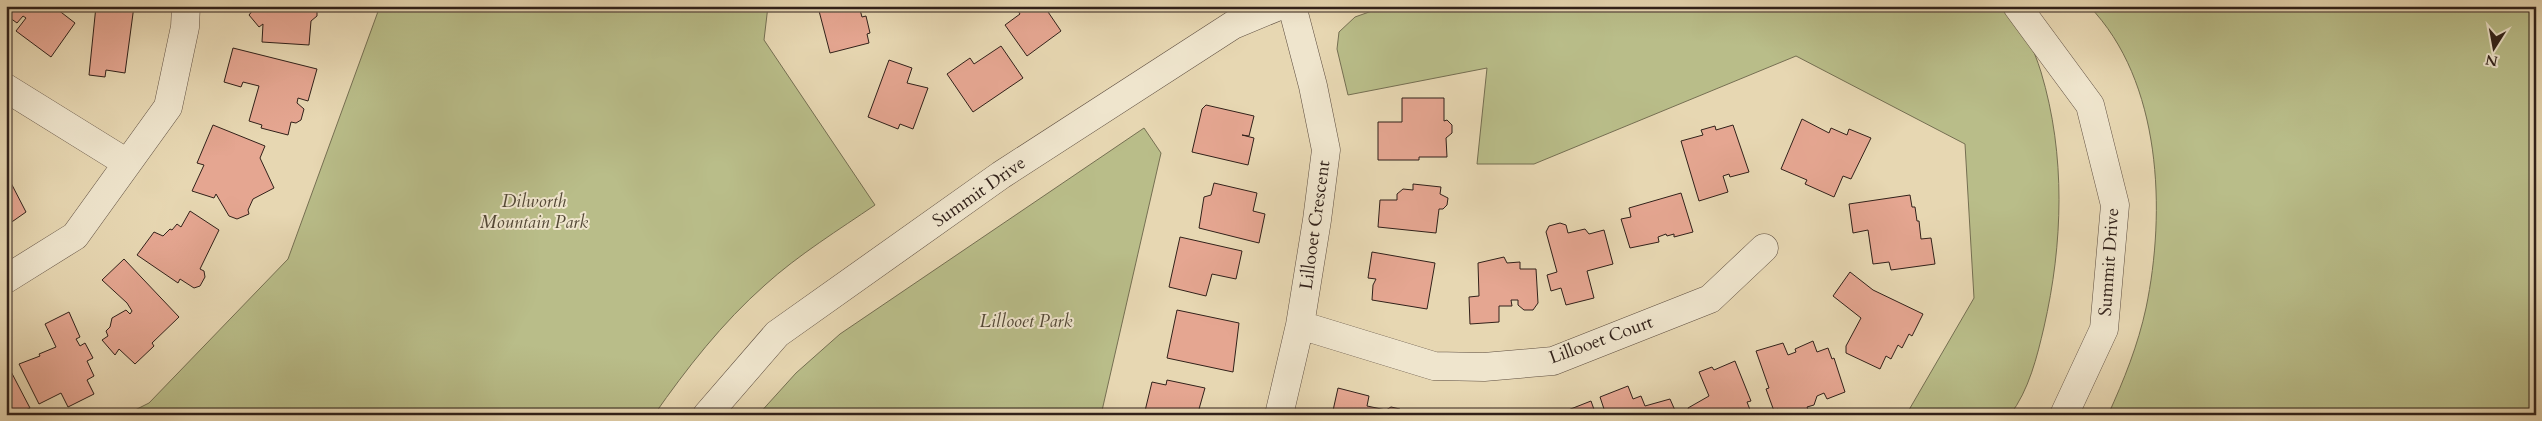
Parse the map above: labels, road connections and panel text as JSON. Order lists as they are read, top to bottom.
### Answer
{
  "streets": {
    "street": ["Summit Drive", "Lillooet Crescent", "Lillooet Court"]
  },
  "crossings": [
    ["Lillooet Crescent", "Lillooet Court"]
  ],
  "parks": ["Dilworth Mountain Park", "Lillooet Park"],
  "north": "bottom"
}
